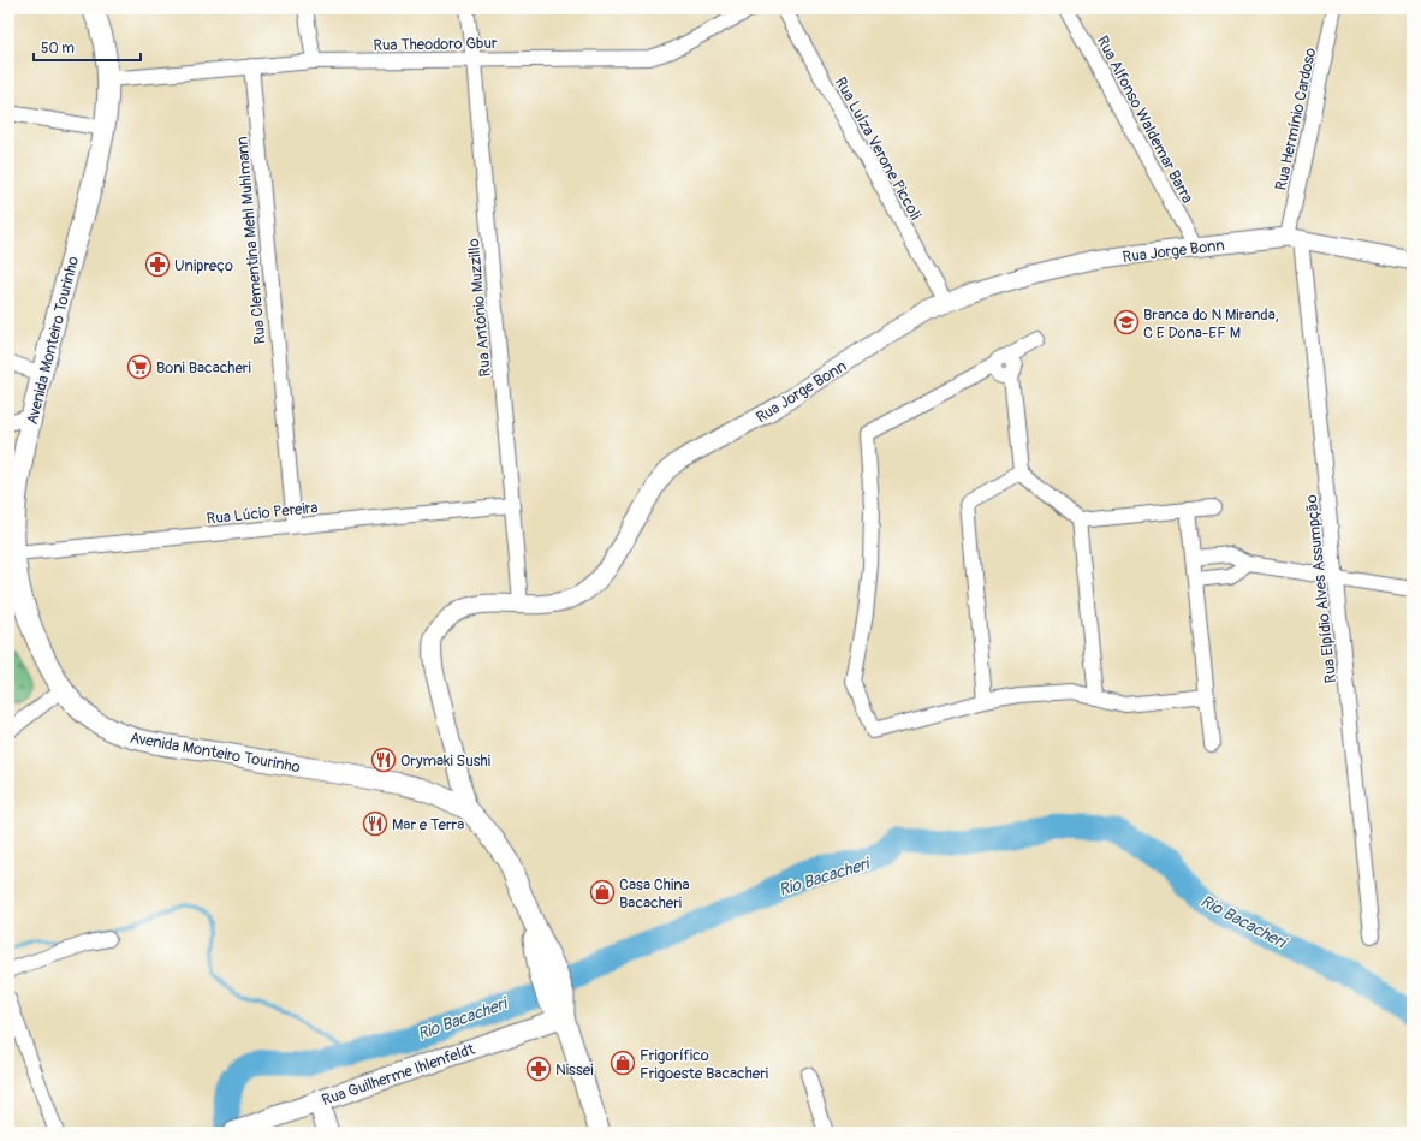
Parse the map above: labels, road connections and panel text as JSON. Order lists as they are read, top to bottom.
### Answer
{
  "streets": {
    "main road": ["Avenida Monteiro Tourinho", "Rua Guilherme Ihlenfeldt"],
    "street": [
      "Rua Theodoro Gbur",
      "Rua Alfonso Waldemar Barra",
      "Rua Hermínio Cardoso",
      "Rua Luíza Verone Piccoli",
      "Rua Clementina Mehl Muhlmann",
      "Rua Jorge Bonn",
      "Rua Antônio Muzzillo",
      "Rua Lúcio Pereira",
      "Rua Elpídio Alves Assumpção"
    ]
  },
  "crossings": [
    ["Rua Theodoro Gbur", "Rua Clementina Mehl Muhlmann"],
    ["Rua Theodoro Gbur", "Rua Antônio Muzzillo"],
    ["Rua Theodoro Gbur", "Avenida Monteiro Tourinho"],
    ["Rua Alfonso Waldemar Barra", "Rua Jorge Bonn"],
    ["Rua Hermínio Cardoso", "Rua Jorge Bonn"],
    ["Rua Hermínio Cardoso", "Rua Elpídio Alves Assumpção"],
    ["Rua Luíza Verone Piccoli", "Rua Jorge Bonn"],
    ["Rua Clementina Mehl Muhlmann", "Rua Lúcio Pereira"],
    ["Rua Jorge Bonn", "Rua Antônio Muzzillo"],
    ["Rua Jorge Bonn", "Avenida Monteiro Tourinho"],
    ["Rua Jorge Bonn", "Rua Elpídio Alves Assumpção"],
    ["Rua Antônio Muzzillo", "Rua Lúcio Pereira"],
    ["Avenida Monteiro Tourinho", "Rua Lúcio Pereira"],
    ["Avenida Monteiro Tourinho", "Rua Guilherme Ihlenfeldt"]
  ],
  "water": ["Rio Bacacheri"],
  "places": {
    "pharmacy": ["Unipreço", "Nissei"],
    "school or university": ["Branca do N Miranda, C E Dona-EF M"],
    "supermarket": ["Boni Bacacheri"],
    "restaurant": ["Orymaki Sushi", "Mar e Terra"],
    "shop": ["Casa China Bacacheri", "Frigorífico Frigoeste Bacacheri"]
  },
  "scale_bar": "50 m"
}
